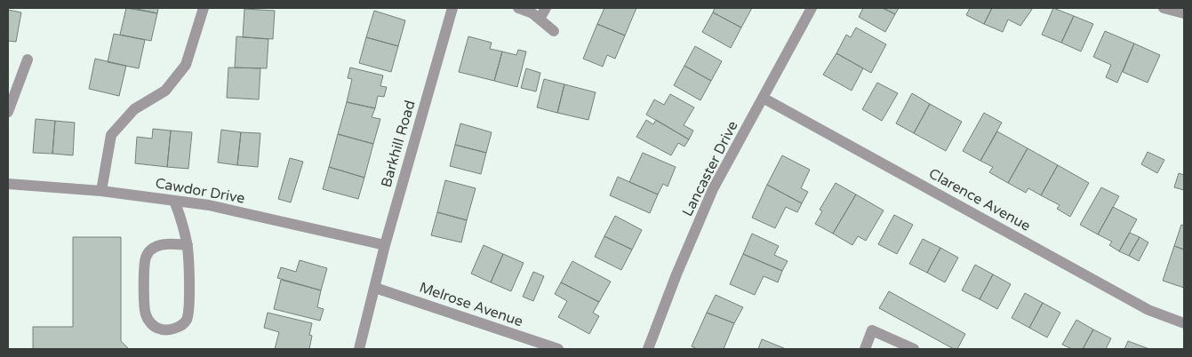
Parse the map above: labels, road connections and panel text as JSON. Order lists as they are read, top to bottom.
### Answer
{
  "streets": {
    "street": [
      "Barkhill Road",
      "Lancaster Drive",
      "Cawdor Drive",
      "Clarence Avenue",
      "Melrose Avenue"
    ]
  },
  "crossings": [
    ["Barkhill Road", "Cawdor Drive"],
    ["Barkhill Road", "Melrose Avenue"],
    ["Lancaster Drive", "Clarence Avenue"]
  ]
}
